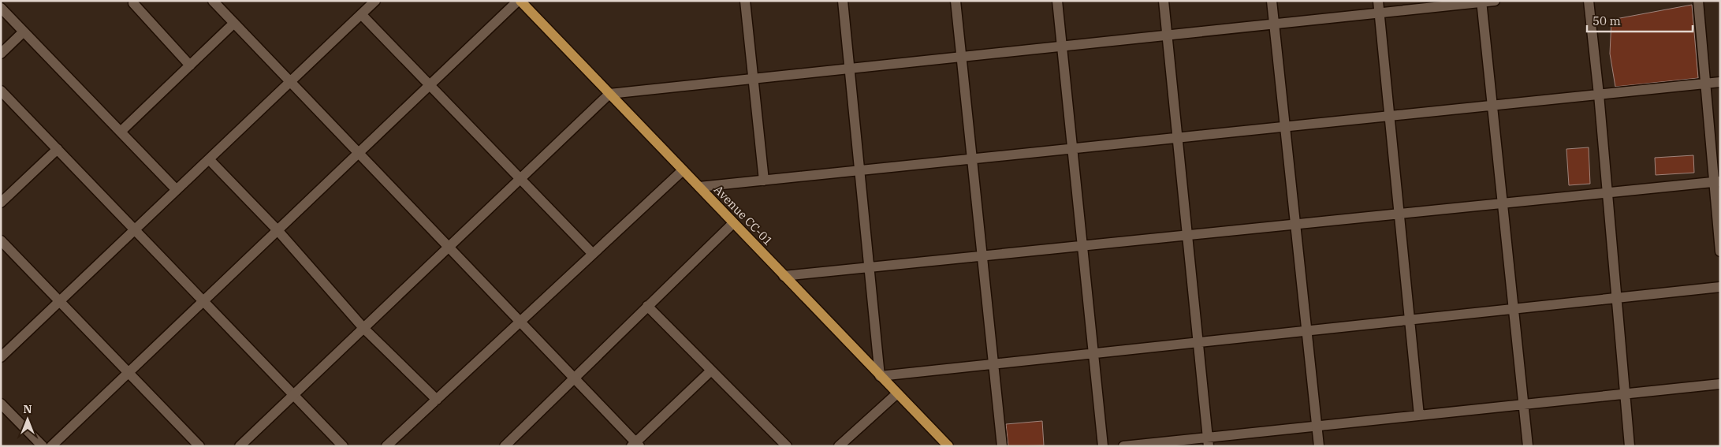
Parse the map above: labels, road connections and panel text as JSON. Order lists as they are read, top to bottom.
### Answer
{
  "streets": {
    "main road": ["Avenue CC-01"]
  },
  "scale_bar": "50 m",
  "north": "top"
}
